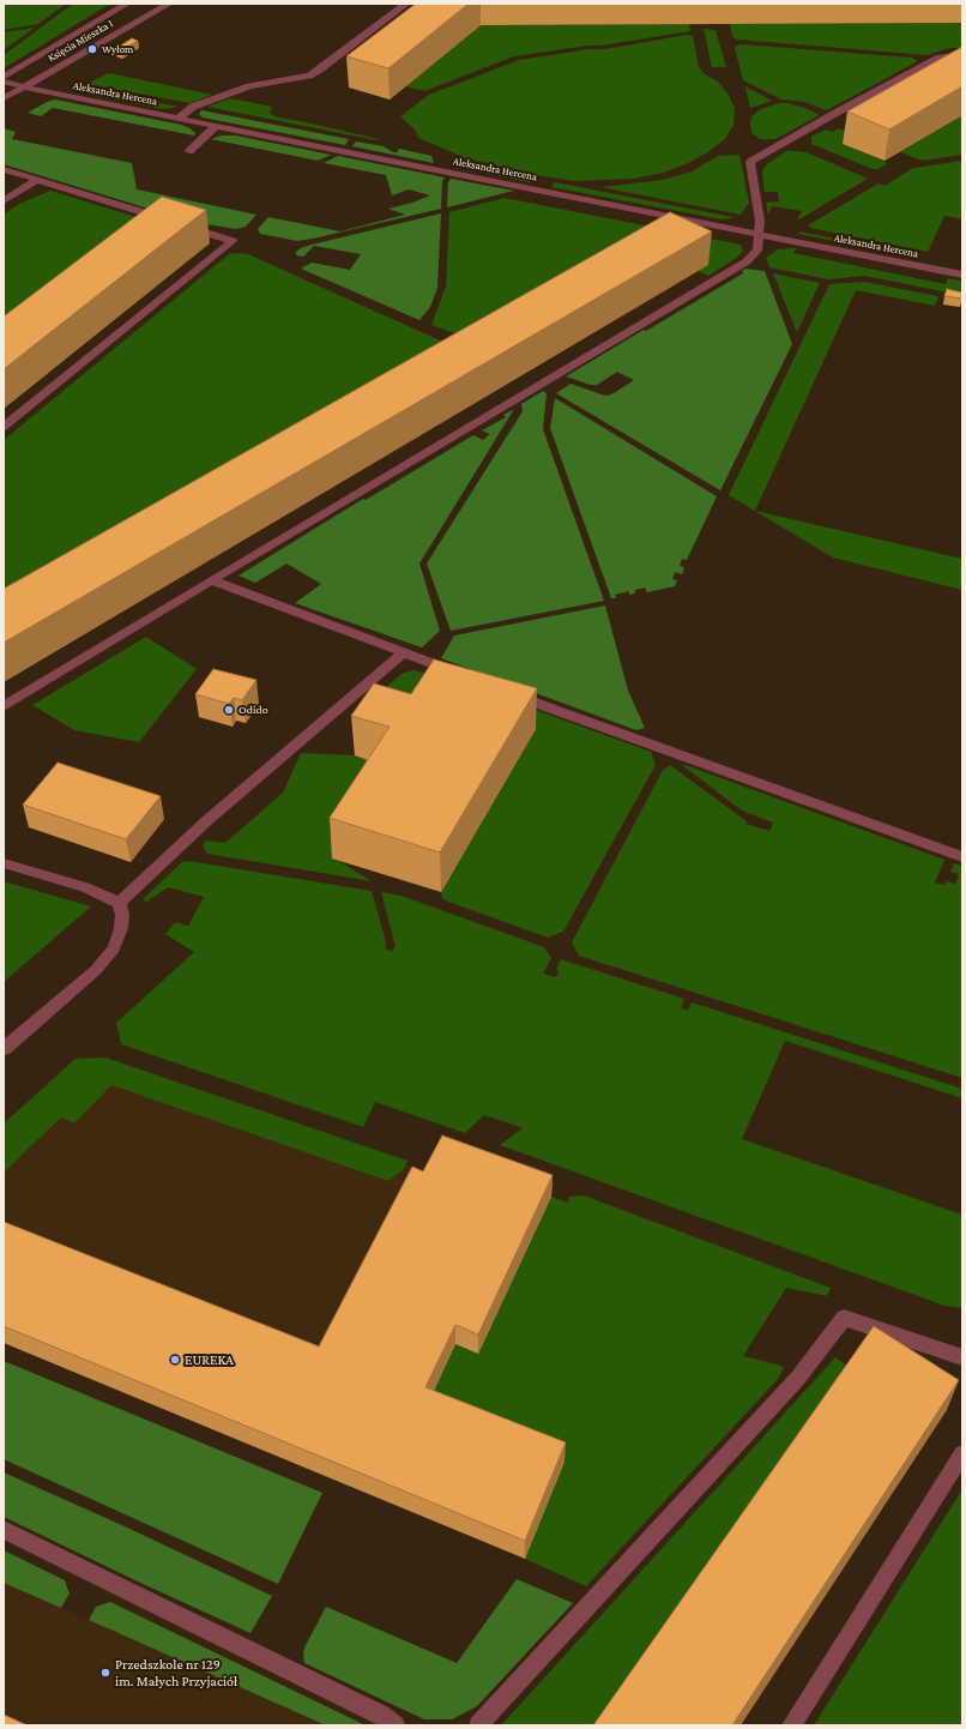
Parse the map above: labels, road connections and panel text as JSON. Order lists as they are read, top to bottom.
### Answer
{
  "streets": {
    "street": ["Księcia Mieszka I", "Aleksandra Hercena"]
  },
  "crossings": [
    ["Księcia Mieszka I", "Aleksandra Hercena"]
  ],
  "places": [
    "Wyłom",
    "Odido",
    "EUREKA",
    "Przedszkole nr 129 im. Małych Przyjaciół"
  ]
}
